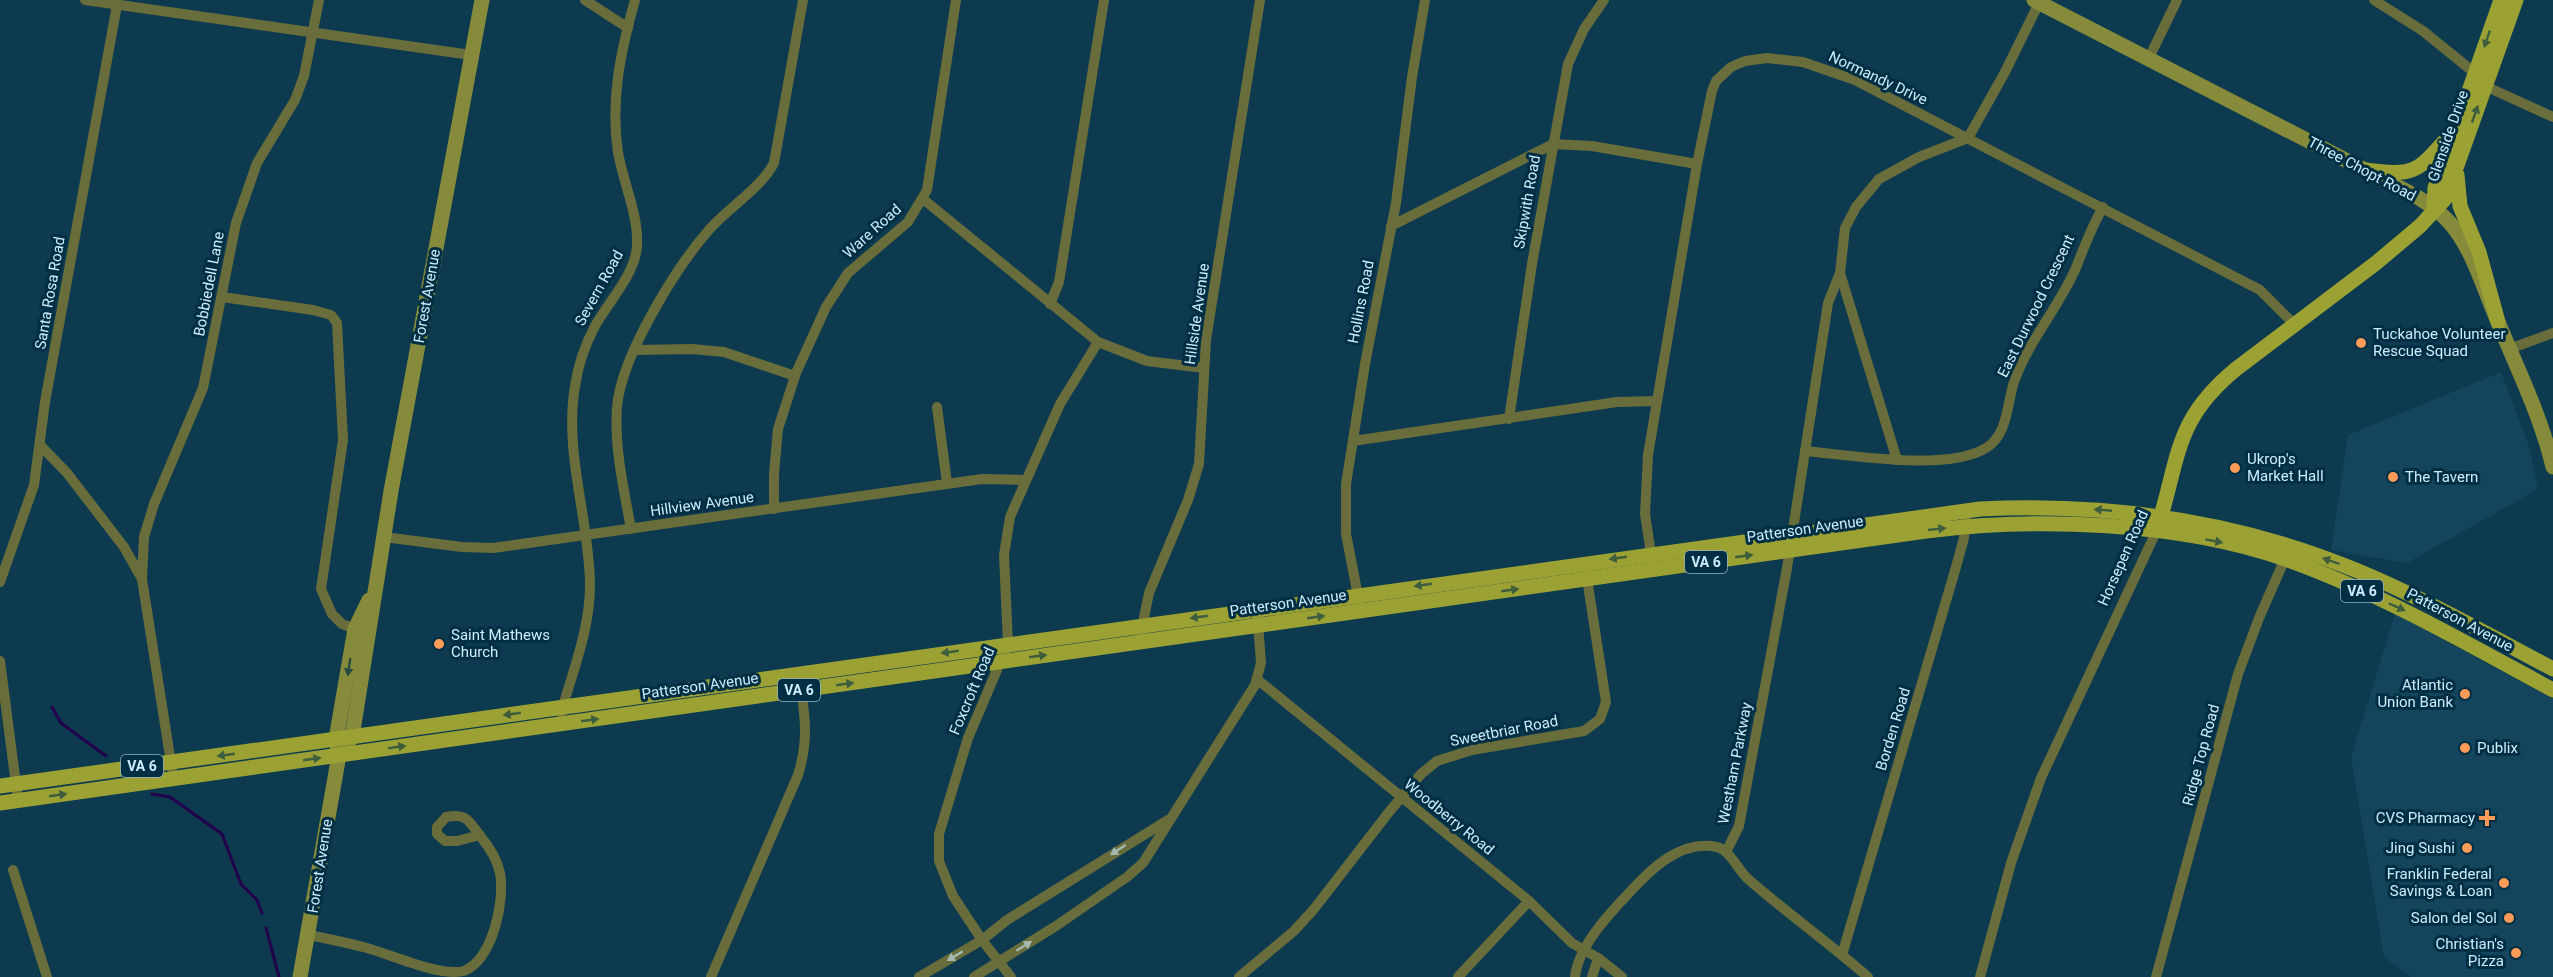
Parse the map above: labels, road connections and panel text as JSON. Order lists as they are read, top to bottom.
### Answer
{
  "streets": {
    "main road": [
      "Glenside Drive",
      "Three Chopt Road",
      "Forest Avenue",
      "Patterson Avenue",
      "Horsepen Road",
      "VA 6"
    ],
    "street": [
      "Normandy Drive",
      "Skipwith Road",
      "Ware Road",
      "Bobbiedell Lane",
      "Severn Road",
      "Santa Rosa Road",
      "Hollins Road",
      "East Durwood Crescent",
      "Hillside Avenue",
      "Hillview Avenue",
      "Foxcroft Road",
      "Borden Road",
      "Sweetbriar Road",
      "Ridge Top Road",
      "Westham Parkway",
      "Woodberry Road"
    ]
  },
  "crossings": [
    ["Normandy Drive", "East Durwood Crescent"],
    ["Normandy Drive", "Patterson Avenue"],
    ["Normandy Drive", "Horsepen Road"],
    ["Glenside Drive", "Three Chopt Road"],
    ["Glenside Drive", "Horsepen Road"],
    ["Three Chopt Road", "Horsepen Road"],
    ["Ware Road", "Hillview Avenue"],
    ["Severn Road", "Hillview Avenue"],
    ["Severn Road", "Patterson Avenue"],
    ["Forest Avenue", "Hillview Avenue"],
    ["Forest Avenue", "Patterson Avenue"],
    ["Hollins Road", "Patterson Avenue"],
    ["East Durwood Crescent", "Westham Parkway"],
    ["Hillside Avenue", "Patterson Avenue"],
    ["Hillview Avenue", "Foxcroft Road"],
    ["Patterson Avenue", "Horsepen Road"],
    ["Patterson Avenue", "Foxcroft Road"],
    ["Patterson Avenue", "Borden Road"],
    ["Patterson Avenue", "Sweetbriar Road"],
    ["Patterson Avenue", "Ridge Top Road"],
    ["Patterson Avenue", "Westham Parkway"],
    ["Sweetbriar Road", "Woodberry Road"]
  ],
  "places": {
    "other": [
      "Tuckahoe Volunteer Rescue Squad",
      "Ukrop's Market Hall",
      "The Tavern",
      "Saint Mathews Church",
      "Atlantic Union Bank",
      "Publix",
      "Jing Sushi",
      "Franklin Federal Savings & Loan",
      "Salon del Sol",
      "Christian's Pizza"
    ],
    "health": ["CVS Pharmacy"]
  }
}
